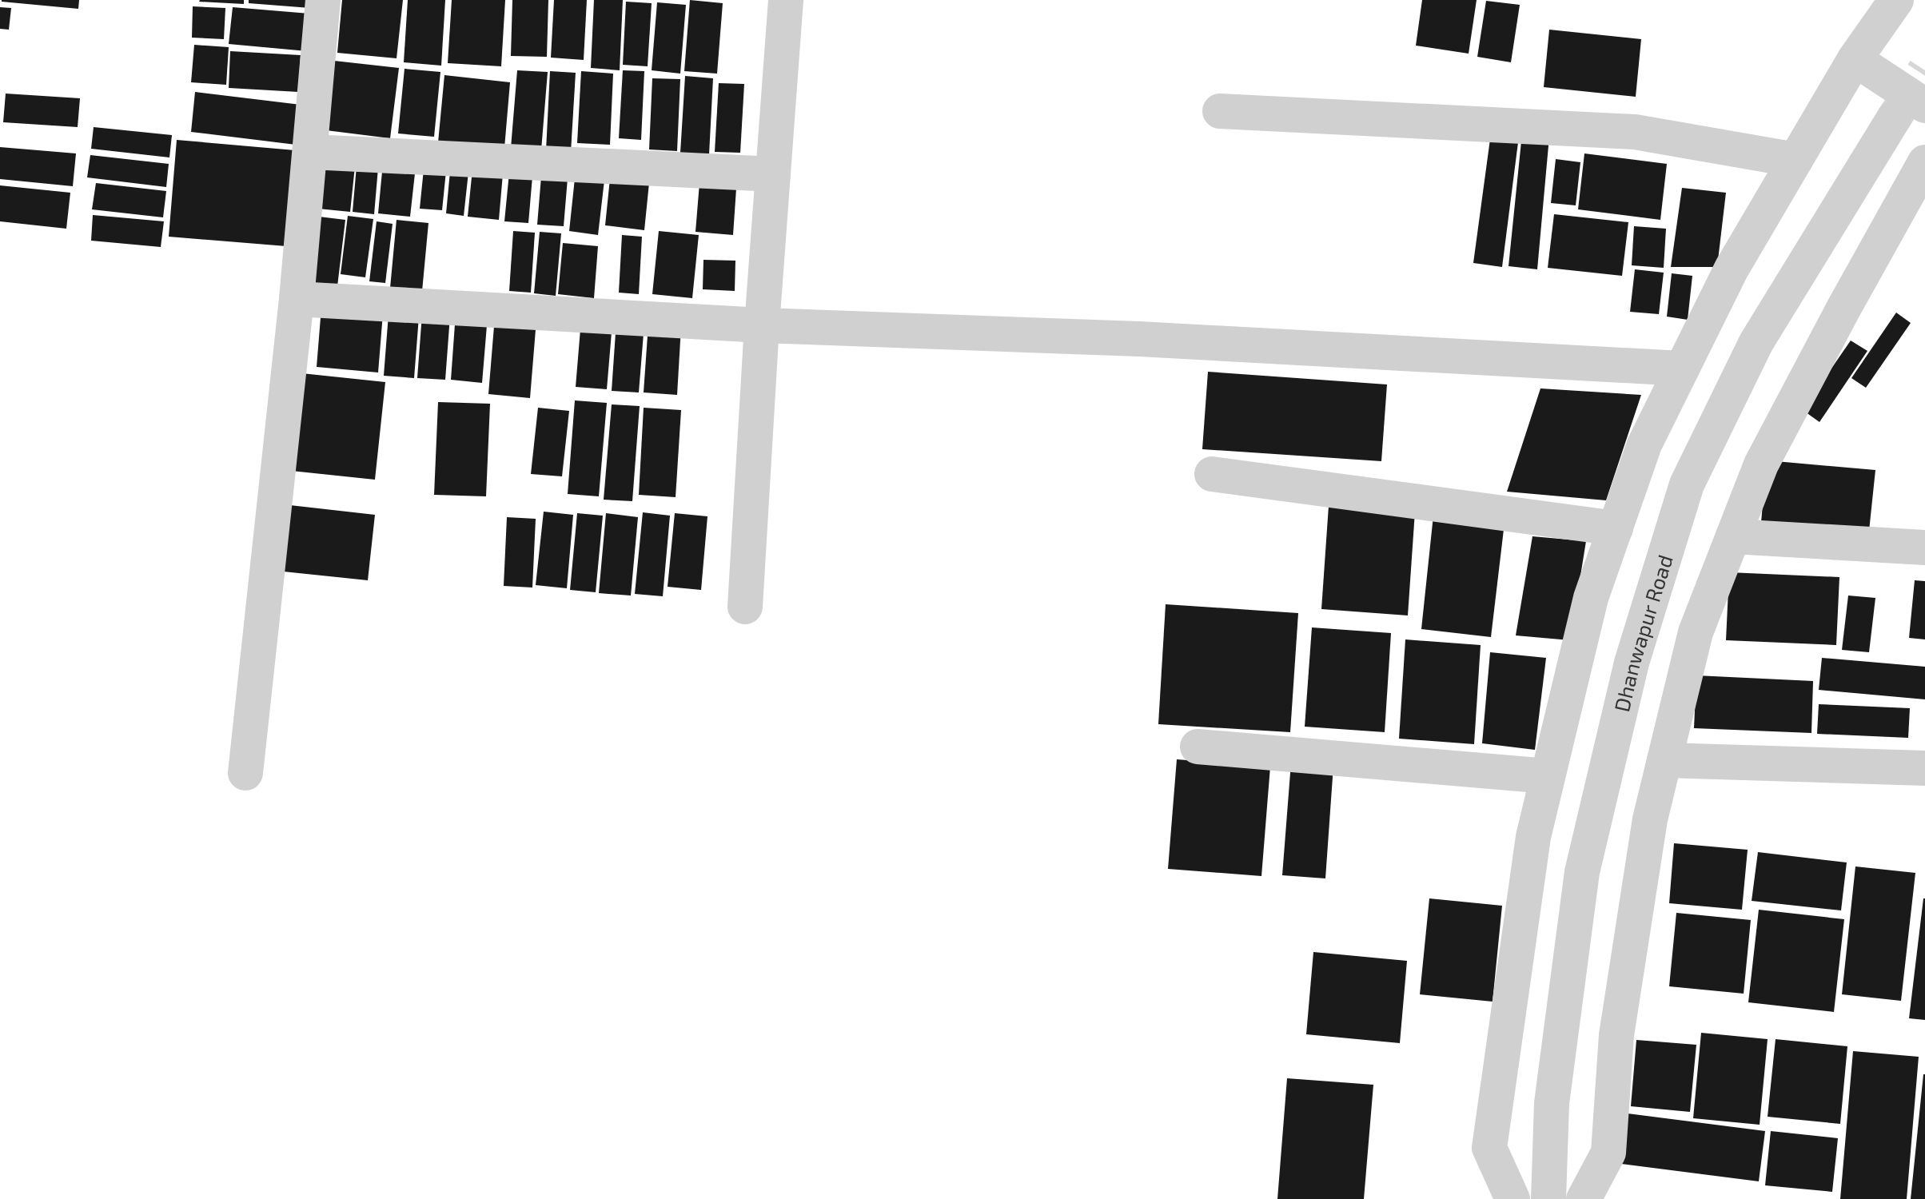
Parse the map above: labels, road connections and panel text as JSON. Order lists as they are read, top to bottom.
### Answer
{
  "streets": {
    "street": ["Dhanwapur Road"]
  }
}
